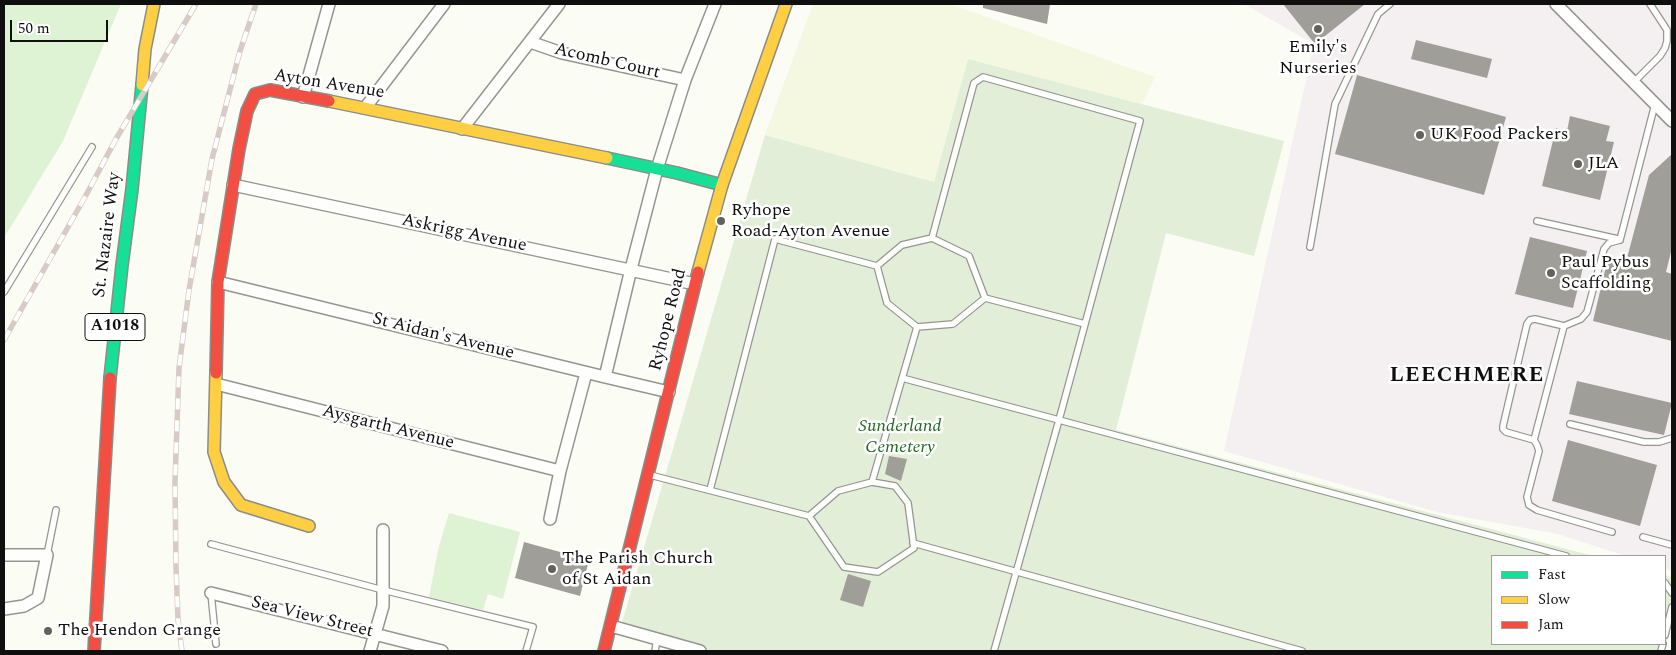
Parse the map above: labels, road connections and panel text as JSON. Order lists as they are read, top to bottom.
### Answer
{
  "streets": {
    "main road": [
      "Ayton Avenue",
      "St. Nazaire Way",
      "Ryhope Road",
      "A1018"
    ],
    "street": [
      "Acomb Court",
      "Askrigg Avenue",
      "St Aidan's Avenue",
      "Aysgarth Avenue",
      "Sea View Street"
    ]
  },
  "crossings": [
    ["Ayton Avenue", "Askrigg Avenue"],
    ["Ayton Avenue", "Ryhope Road"],
    ["Ayton Avenue", "St Aidan's Avenue"],
    ["Ayton Avenue", "Aysgarth Avenue"],
    ["Askrigg Avenue", "Ryhope Road"],
    ["Ryhope Road", "St Aidan's Avenue"]
  ],
  "districts": ["LEECHMERE"],
  "parks": ["Sunderland Cemetery"],
  "places": [
    "Emily's Nurseries",
    "UK Food Packers",
    "JLA",
    "Ryhope Road-Ayton Avenue",
    "Paul Pybus Scaffolding",
    "The Parish Church of St Aidan",
    "The Hendon Grange"
  ],
  "legend": ["Fast", "Slow", "Jam"],
  "scale_bar": "50 m"
}
